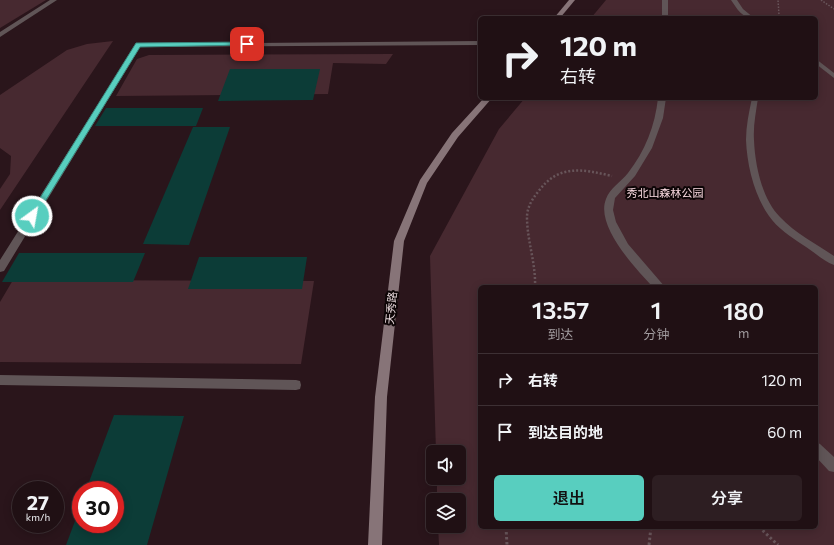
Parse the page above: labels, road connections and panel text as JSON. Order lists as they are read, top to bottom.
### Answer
{
  "streets": {
    "main road": ["天秀路"]
  },
  "parks": ["秀北山森林公园"],
  "page": {
    "turn": ["120 m", "右转"],
    "eta": [
      "13:57",
      "到达",
      "1",
      "分钟",
      "180",
      "m"
    ],
    "list": [
      {
        "name": "右转",
        "value": "120 m"
      },
      {
        "name": "到达目的地",
        "value": "60 m"
      }
    ],
    "buttons": ["退出", "分享"],
    "speed": "27 km/h",
    "limit": "30"
  }
}
